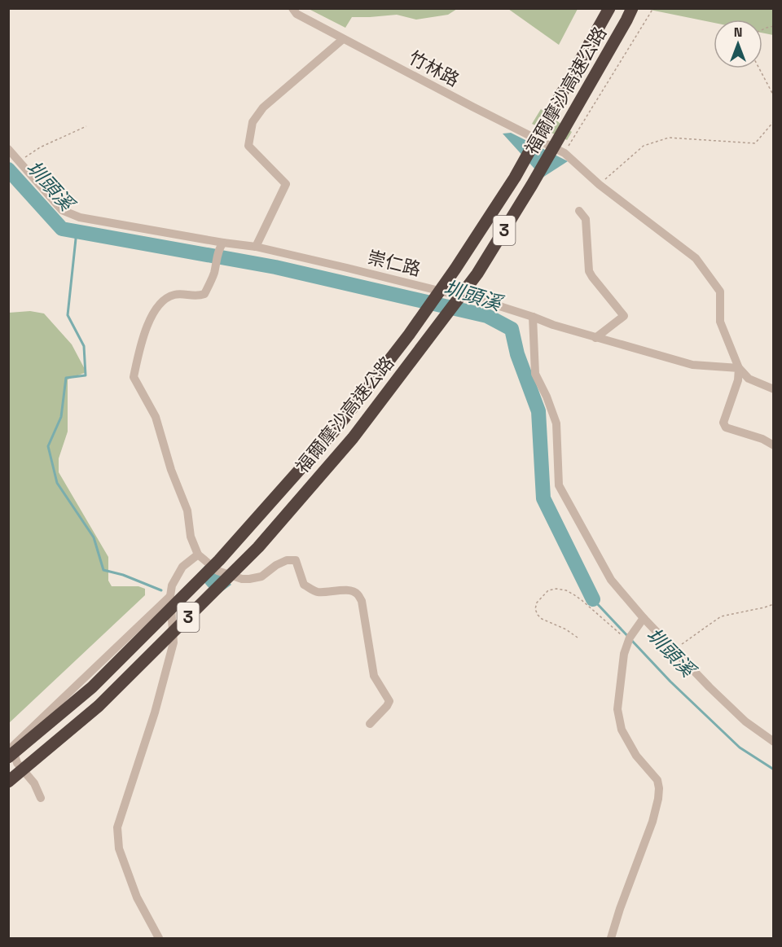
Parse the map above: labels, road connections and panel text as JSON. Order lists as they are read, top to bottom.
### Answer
{
  "streets": {
    "highway": ["福爾摩沙高速公路", "3"],
    "street": ["竹林路", "崇仁路"]
  },
  "crossings": [
    ["竹林路", "崇仁路"]
  ],
  "water": ["圳頭溪"],
  "north": "top"
}
